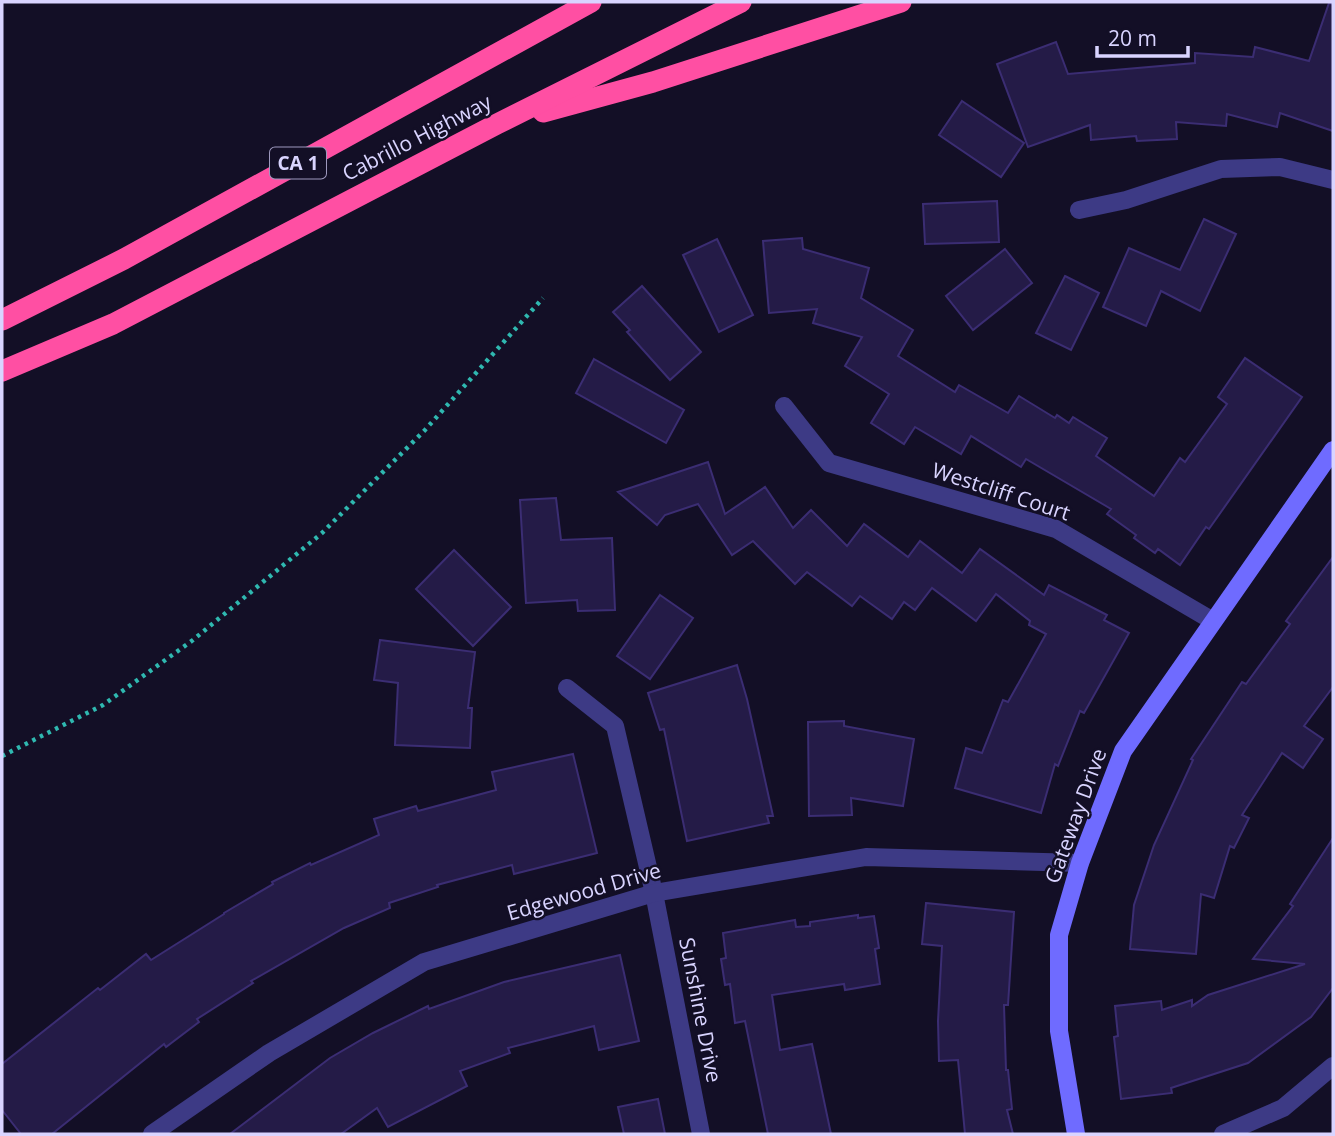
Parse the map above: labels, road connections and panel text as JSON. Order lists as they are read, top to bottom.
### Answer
{
  "streets": {
    "highway": ["Cabrillo Highway", "CA 1"],
    "street": [
      "Westcliff Court",
      "Gateway Drive",
      "Edgewood Drive",
      "Sunshine Drive"
    ]
  },
  "crossings": [
    ["Westcliff Court", "Gateway Drive"],
    ["Gateway Drive", "Edgewood Drive"],
    ["Edgewood Drive", "Sunshine Drive"]
  ],
  "scale_bar": "20 m"
}
